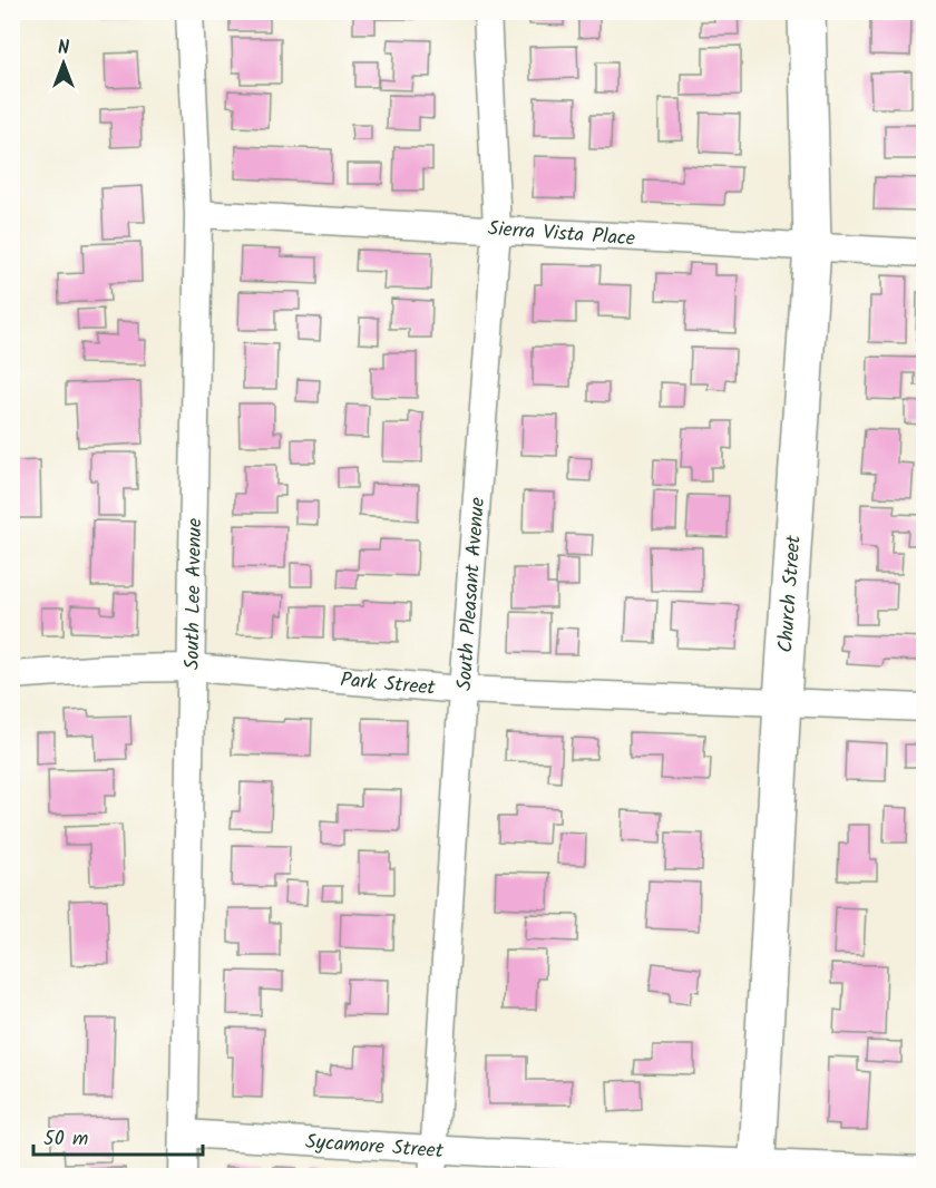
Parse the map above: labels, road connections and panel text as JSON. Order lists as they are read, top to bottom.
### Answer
{
  "streets": {
    "street": [
      "Sierra Vista Place",
      "South Lee Avenue",
      "South Pleasant Avenue",
      "Church Street",
      "Park Street",
      "Sycamore Street"
    ]
  },
  "crossings": [
    ["Sierra Vista Place", "South Lee Avenue"],
    ["Sierra Vista Place", "South Pleasant Avenue"],
    ["Sierra Vista Place", "Church Street"],
    ["South Lee Avenue", "Park Street"],
    ["South Lee Avenue", "Sycamore Street"],
    ["South Pleasant Avenue", "Park Street"],
    ["South Pleasant Avenue", "Sycamore Street"],
    ["Church Street", "Park Street"],
    ["Church Street", "Sycamore Street"]
  ],
  "scale_bar": "50 m",
  "north": "top"
}
